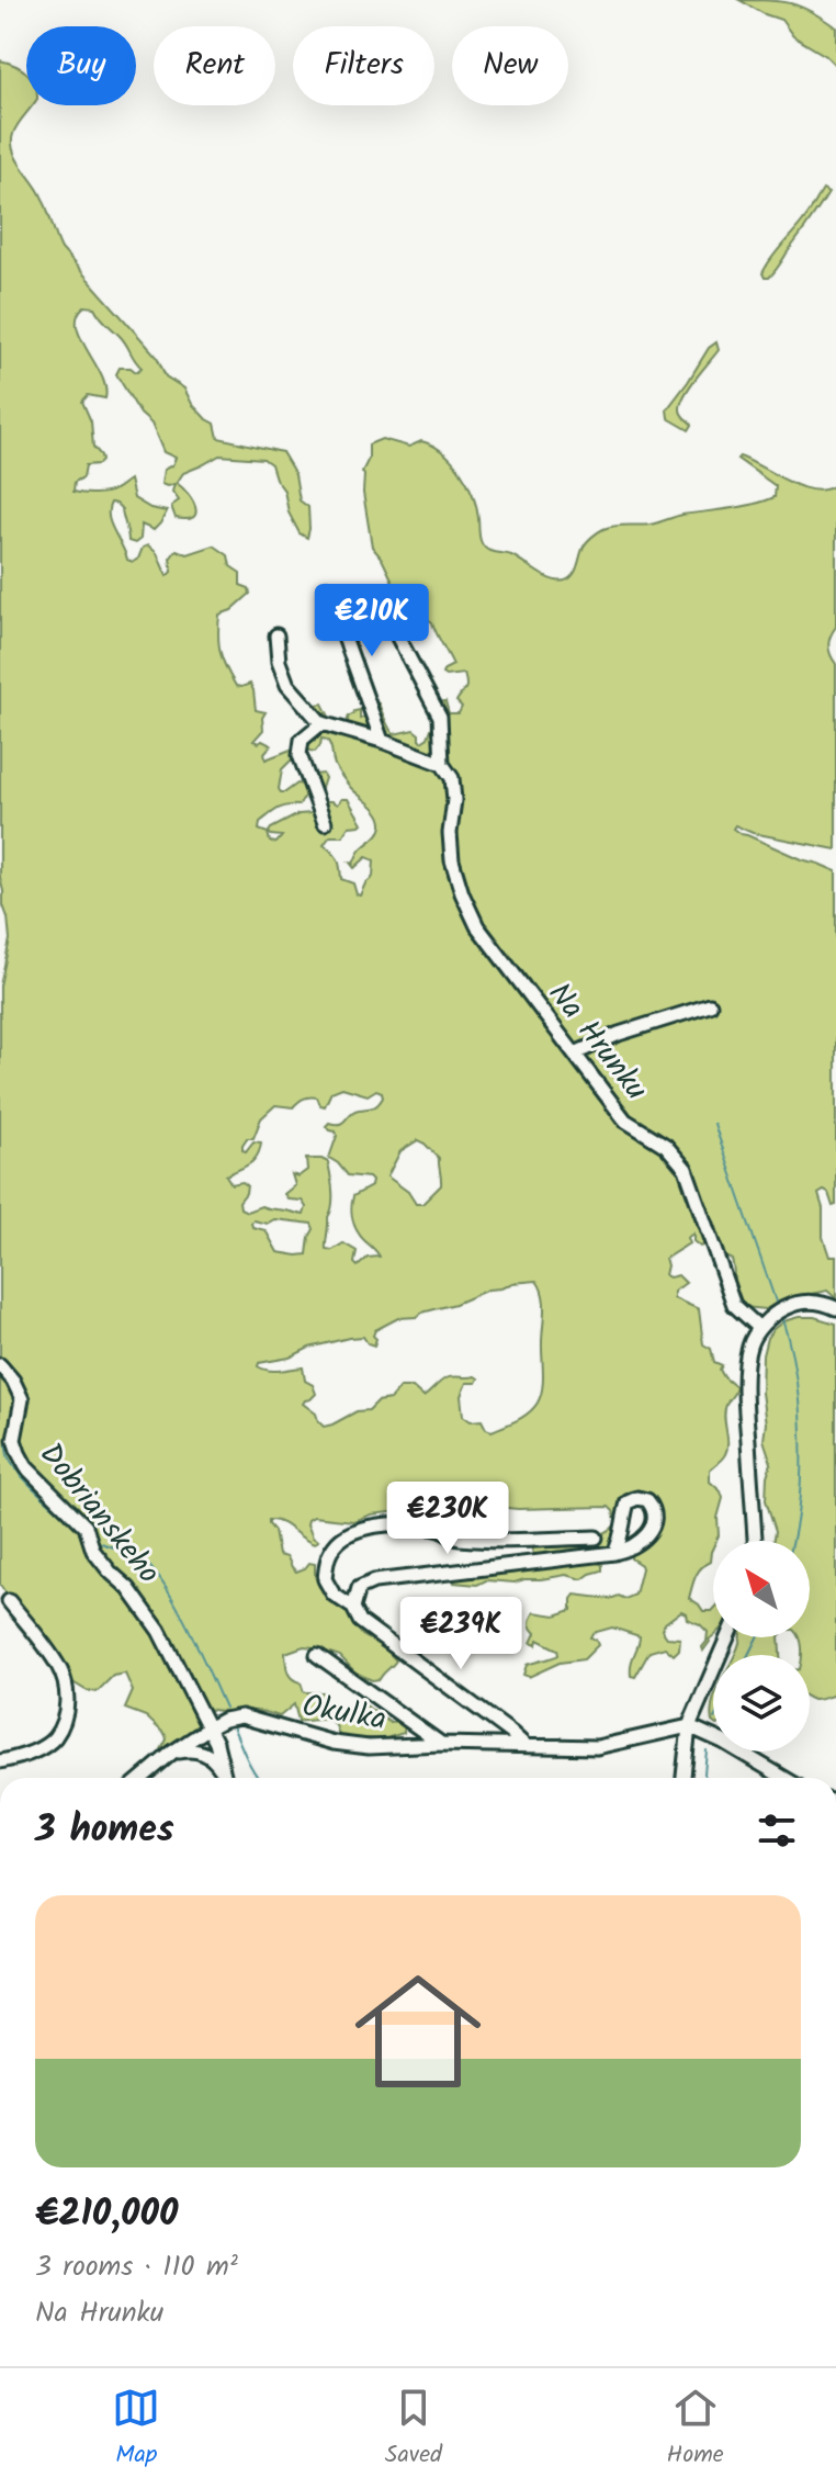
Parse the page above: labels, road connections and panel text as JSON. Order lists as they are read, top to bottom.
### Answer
{
  "streets": {
    "street": ["Na Hrunku", "Dobrianskeho", "Okulka"]
  },
  "crossings": [
    ["Dobrianskeho", "Okulka"]
  ],
  "north": "top left",
  "page": {
    "chip": [
      "Buy",
      "Rent",
      "Filters",
      "New"
    ],
    "price": ["€210K", "€230K", "€239K"],
    "heading": "3 homes",
    "list": [
      {
        "name": "€210,000",
        "note": "3 rooms · 110 m² · Na Hrunku"
      }
    ],
    "tabs": ["Map", "Saved", "Home"]
  }
}
